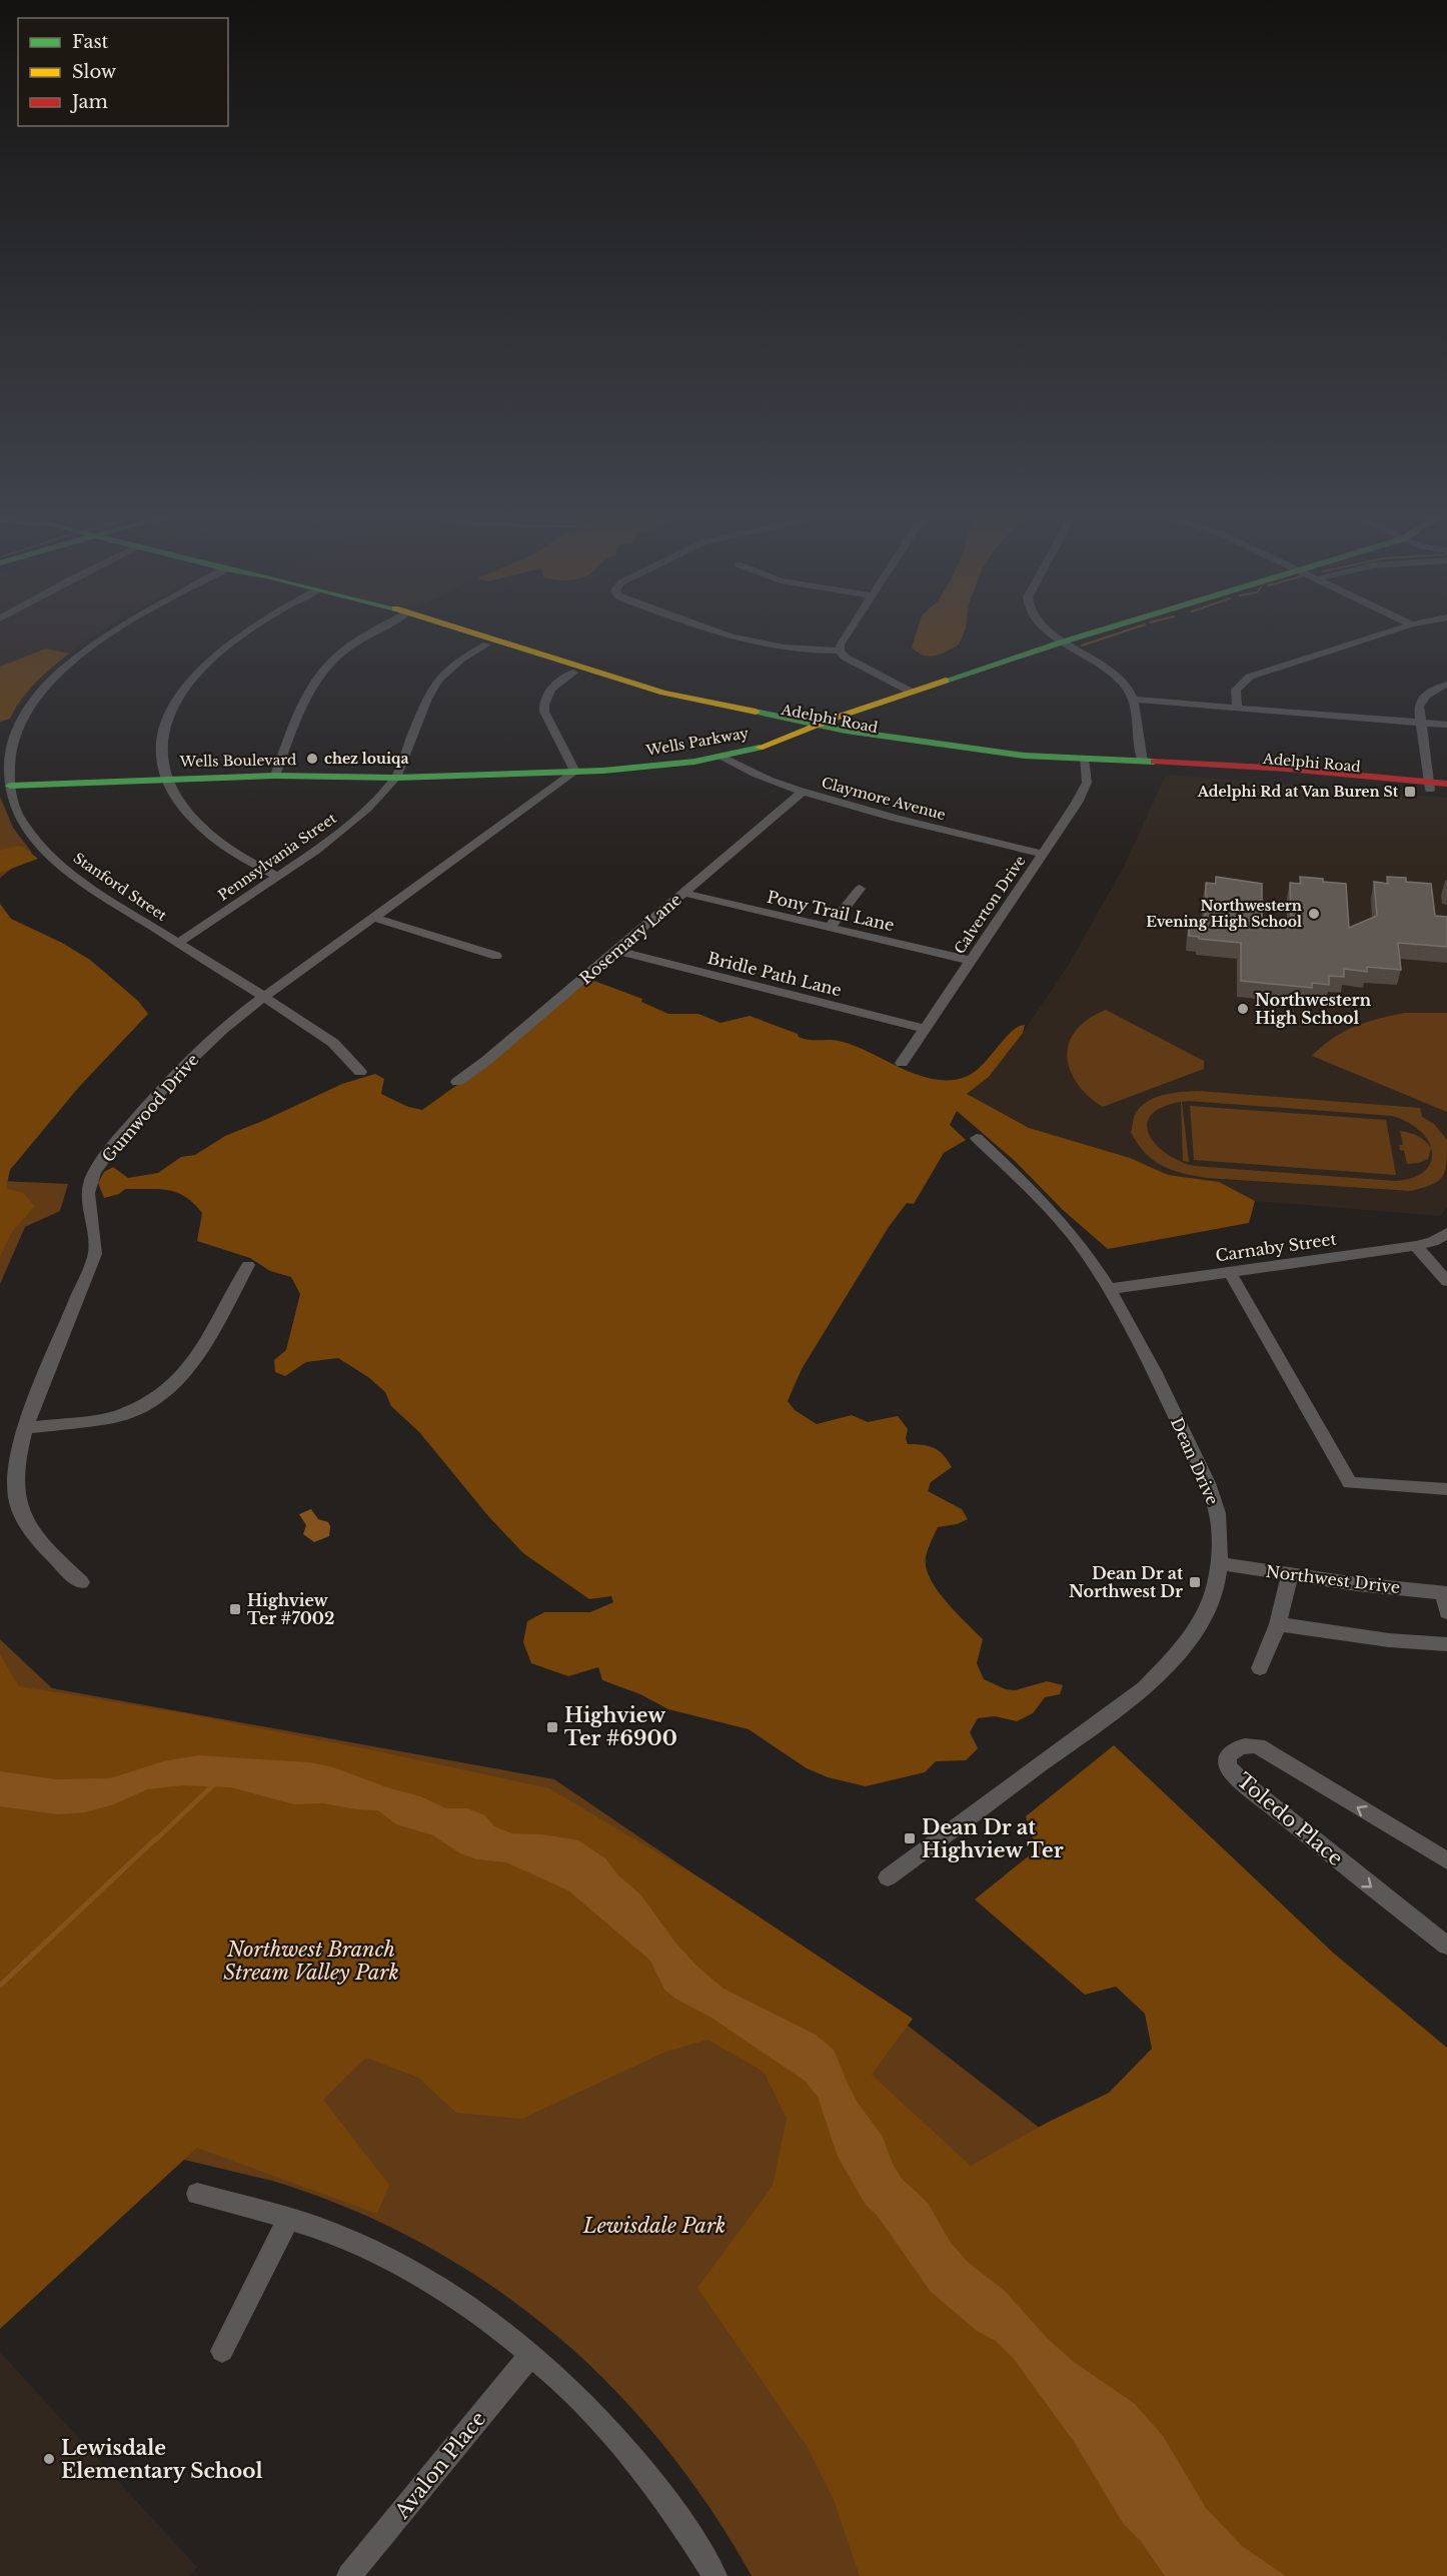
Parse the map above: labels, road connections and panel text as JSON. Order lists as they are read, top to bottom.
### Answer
{
  "streets": {
    "main road": ["Adelphi Road", "Wells Parkway", "Wells Boulevard"],
    "street": [
      "Claymore Avenue",
      "Pennsylvania Street",
      "Stanford Street",
      "Calverton Drive",
      "Pony Trail Lane",
      "Rosemary Lane",
      "Bridle Path Lane",
      "Gumwood Drive",
      "Carnaby Street",
      "Dean Drive",
      "Northwest Drive",
      "Toledo Place",
      "Avalon Place"
    ]
  },
  "crossings": [
    ["Adelphi Road", "Wells Parkway"],
    ["Adelphi Road", "Pennsylvania Street"],
    ["Adelphi Road", "Calverton Drive"],
    ["Wells Parkway", "Wells Boulevard"],
    ["Wells Parkway", "Claymore Avenue"],
    ["Wells Parkway", "Gumwood Drive"],
    ["Wells Boulevard", "Pennsylvania Street"],
    ["Wells Boulevard", "Stanford Street"],
    ["Wells Boulevard", "Gumwood Drive"],
    ["Claymore Avenue", "Calverton Drive"],
    ["Claymore Avenue", "Rosemary Lane"],
    ["Pennsylvania Street", "Stanford Street"],
    ["Stanford Street", "Gumwood Drive"],
    ["Calverton Drive", "Pony Trail Lane"],
    ["Calverton Drive", "Bridle Path Lane"],
    ["Pony Trail Lane", "Rosemary Lane"],
    ["Rosemary Lane", "Bridle Path Lane"],
    ["Carnaby Street", "Dean Drive"],
    ["Dean Drive", "Northwest Drive"]
  ],
  "parks": ["Northwest Branch Stream Valley Park", "Lewisdale Park"],
  "places": {
    "other": [
      "chez louiqa",
      "Northwestern Evening High School",
      "Northwestern High School",
      "Lewisdale Elementary School"
    ],
    "transit": [
      "Adelphi Rd at Van Buren St",
      "Dean Dr at Northwest Dr",
      "Highview Ter #7002",
      "Highview Ter #6900",
      "Dean Dr at Highview Ter"
    ]
  },
  "legend": ["Fast", "Slow", "Jam"]
}
